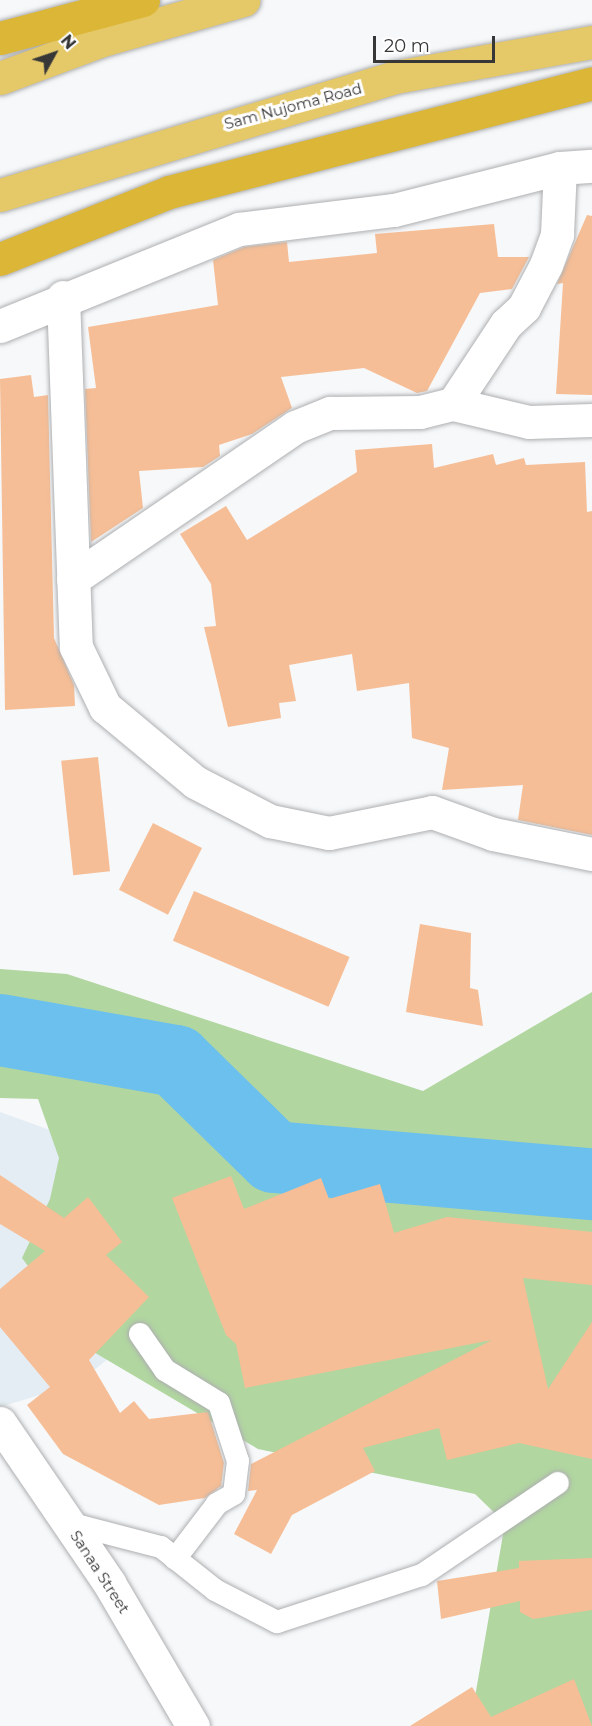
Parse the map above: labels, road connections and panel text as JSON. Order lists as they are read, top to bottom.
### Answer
{
  "streets": {
    "main road": ["Sam Nujoma Road"],
    "street": ["Sanaa Street"]
  },
  "scale_bar": "20 m",
  "north": "top right"
}
